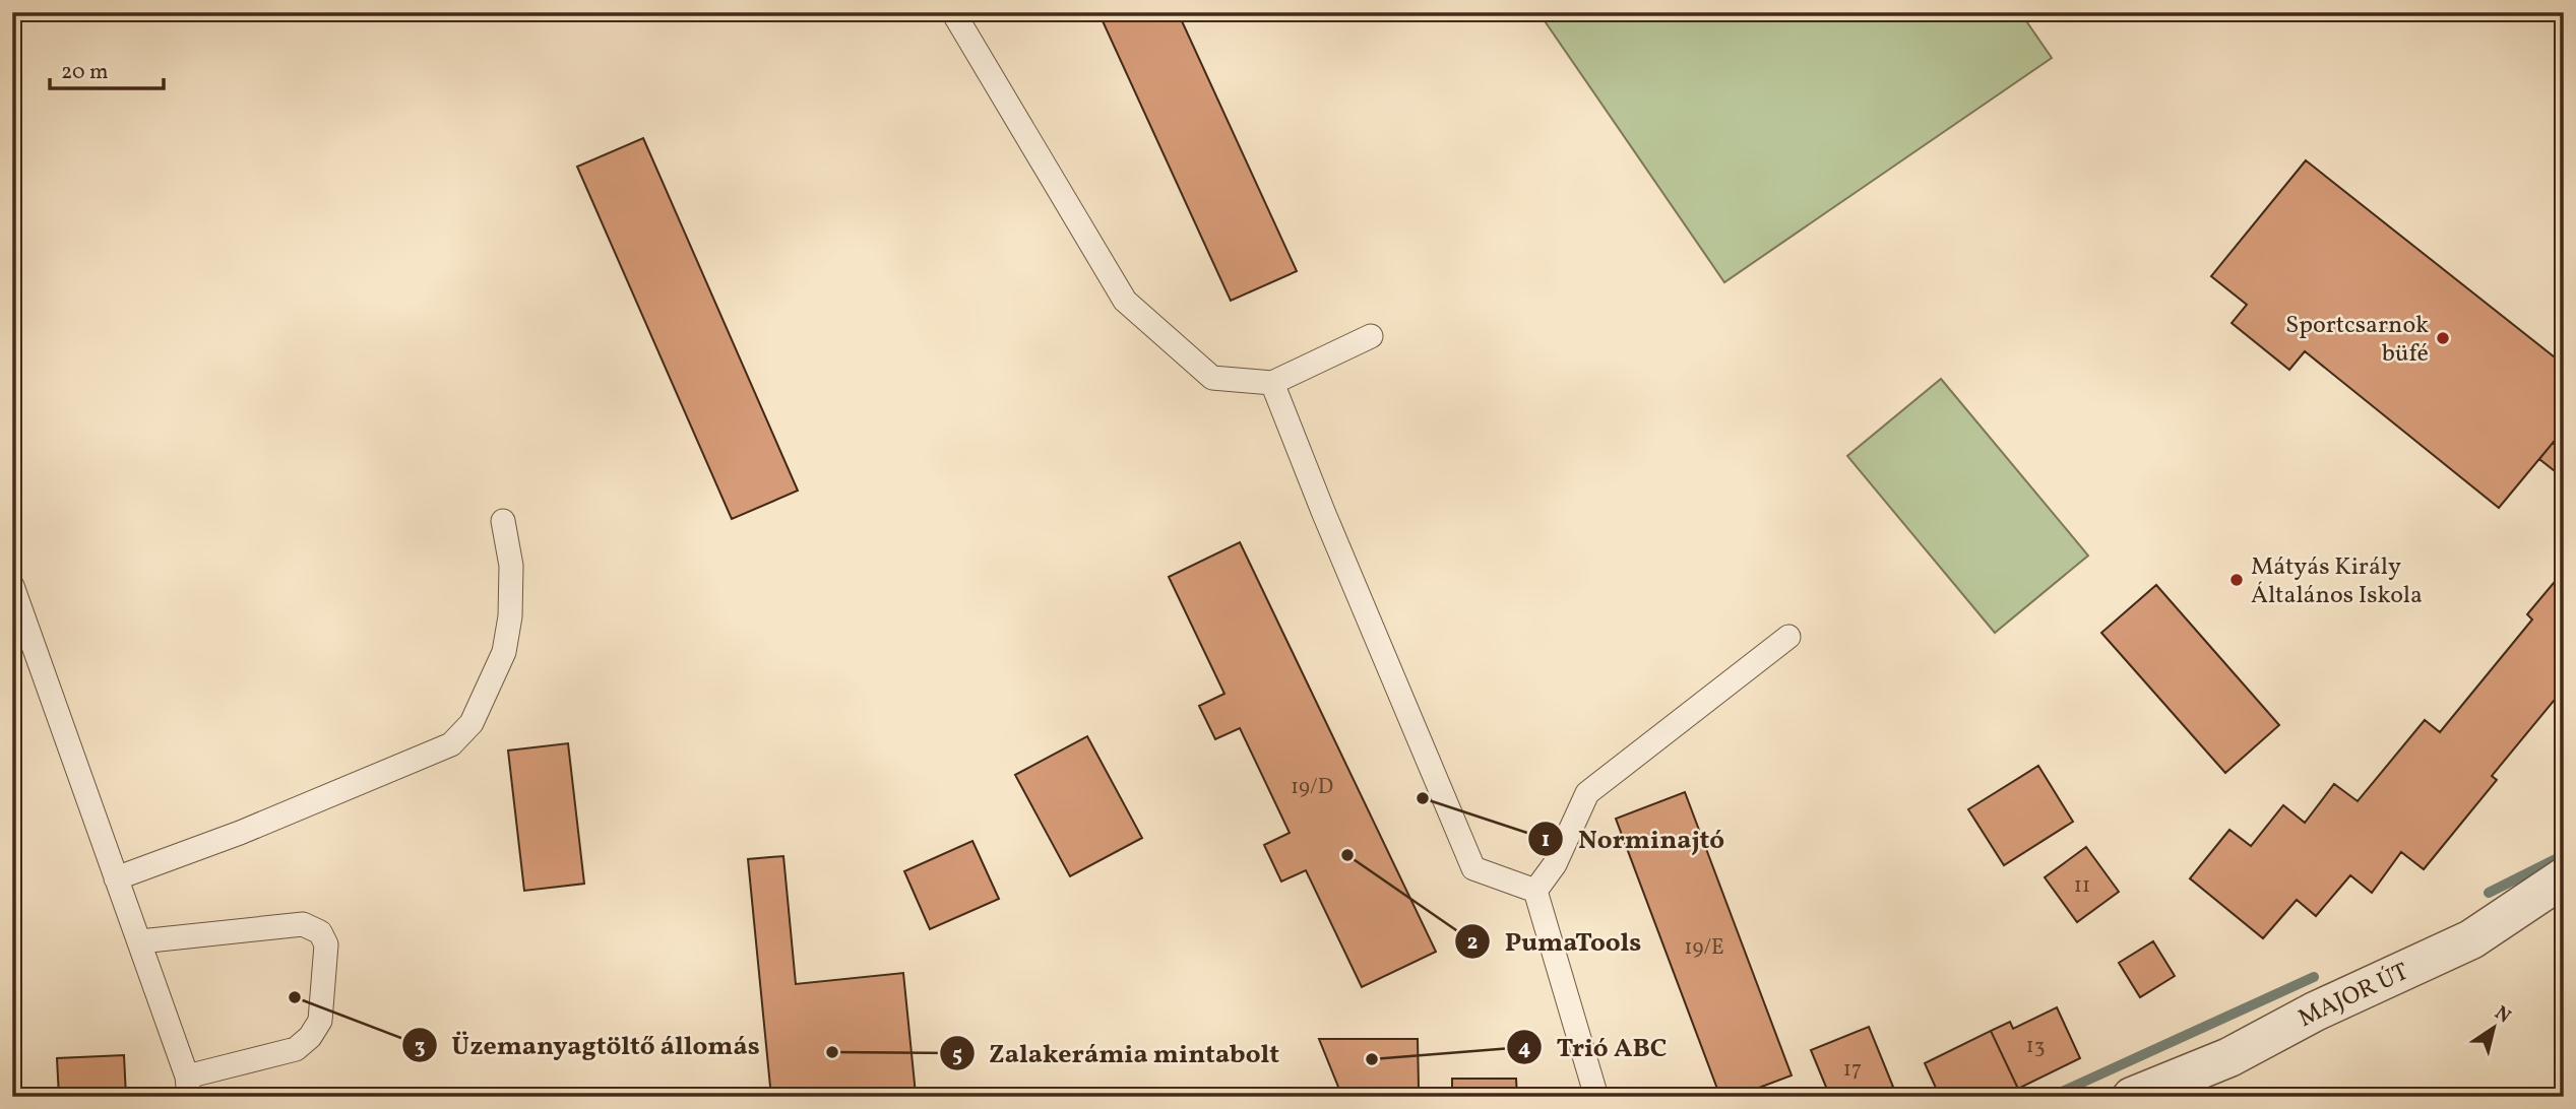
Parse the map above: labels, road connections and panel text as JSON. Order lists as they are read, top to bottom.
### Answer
{
  "streets": {
    "street": ["MAJOR ÚT"]
  },
  "places": [
    "Sportcsarnok büfé",
    "Mátyás Király Általános Iskola",
    "Norminajtó",
    "PumaTools",
    "Üzemanyagtöltő állomás",
    "Zalakerámia mintabolt",
    "Trió ABC"
  ],
  "house_numbers": [
    "19/D",
    "11",
    "19/E",
    "13",
    "17"
  ],
  "scale_bar": "20 m",
  "north": "top right"
}
